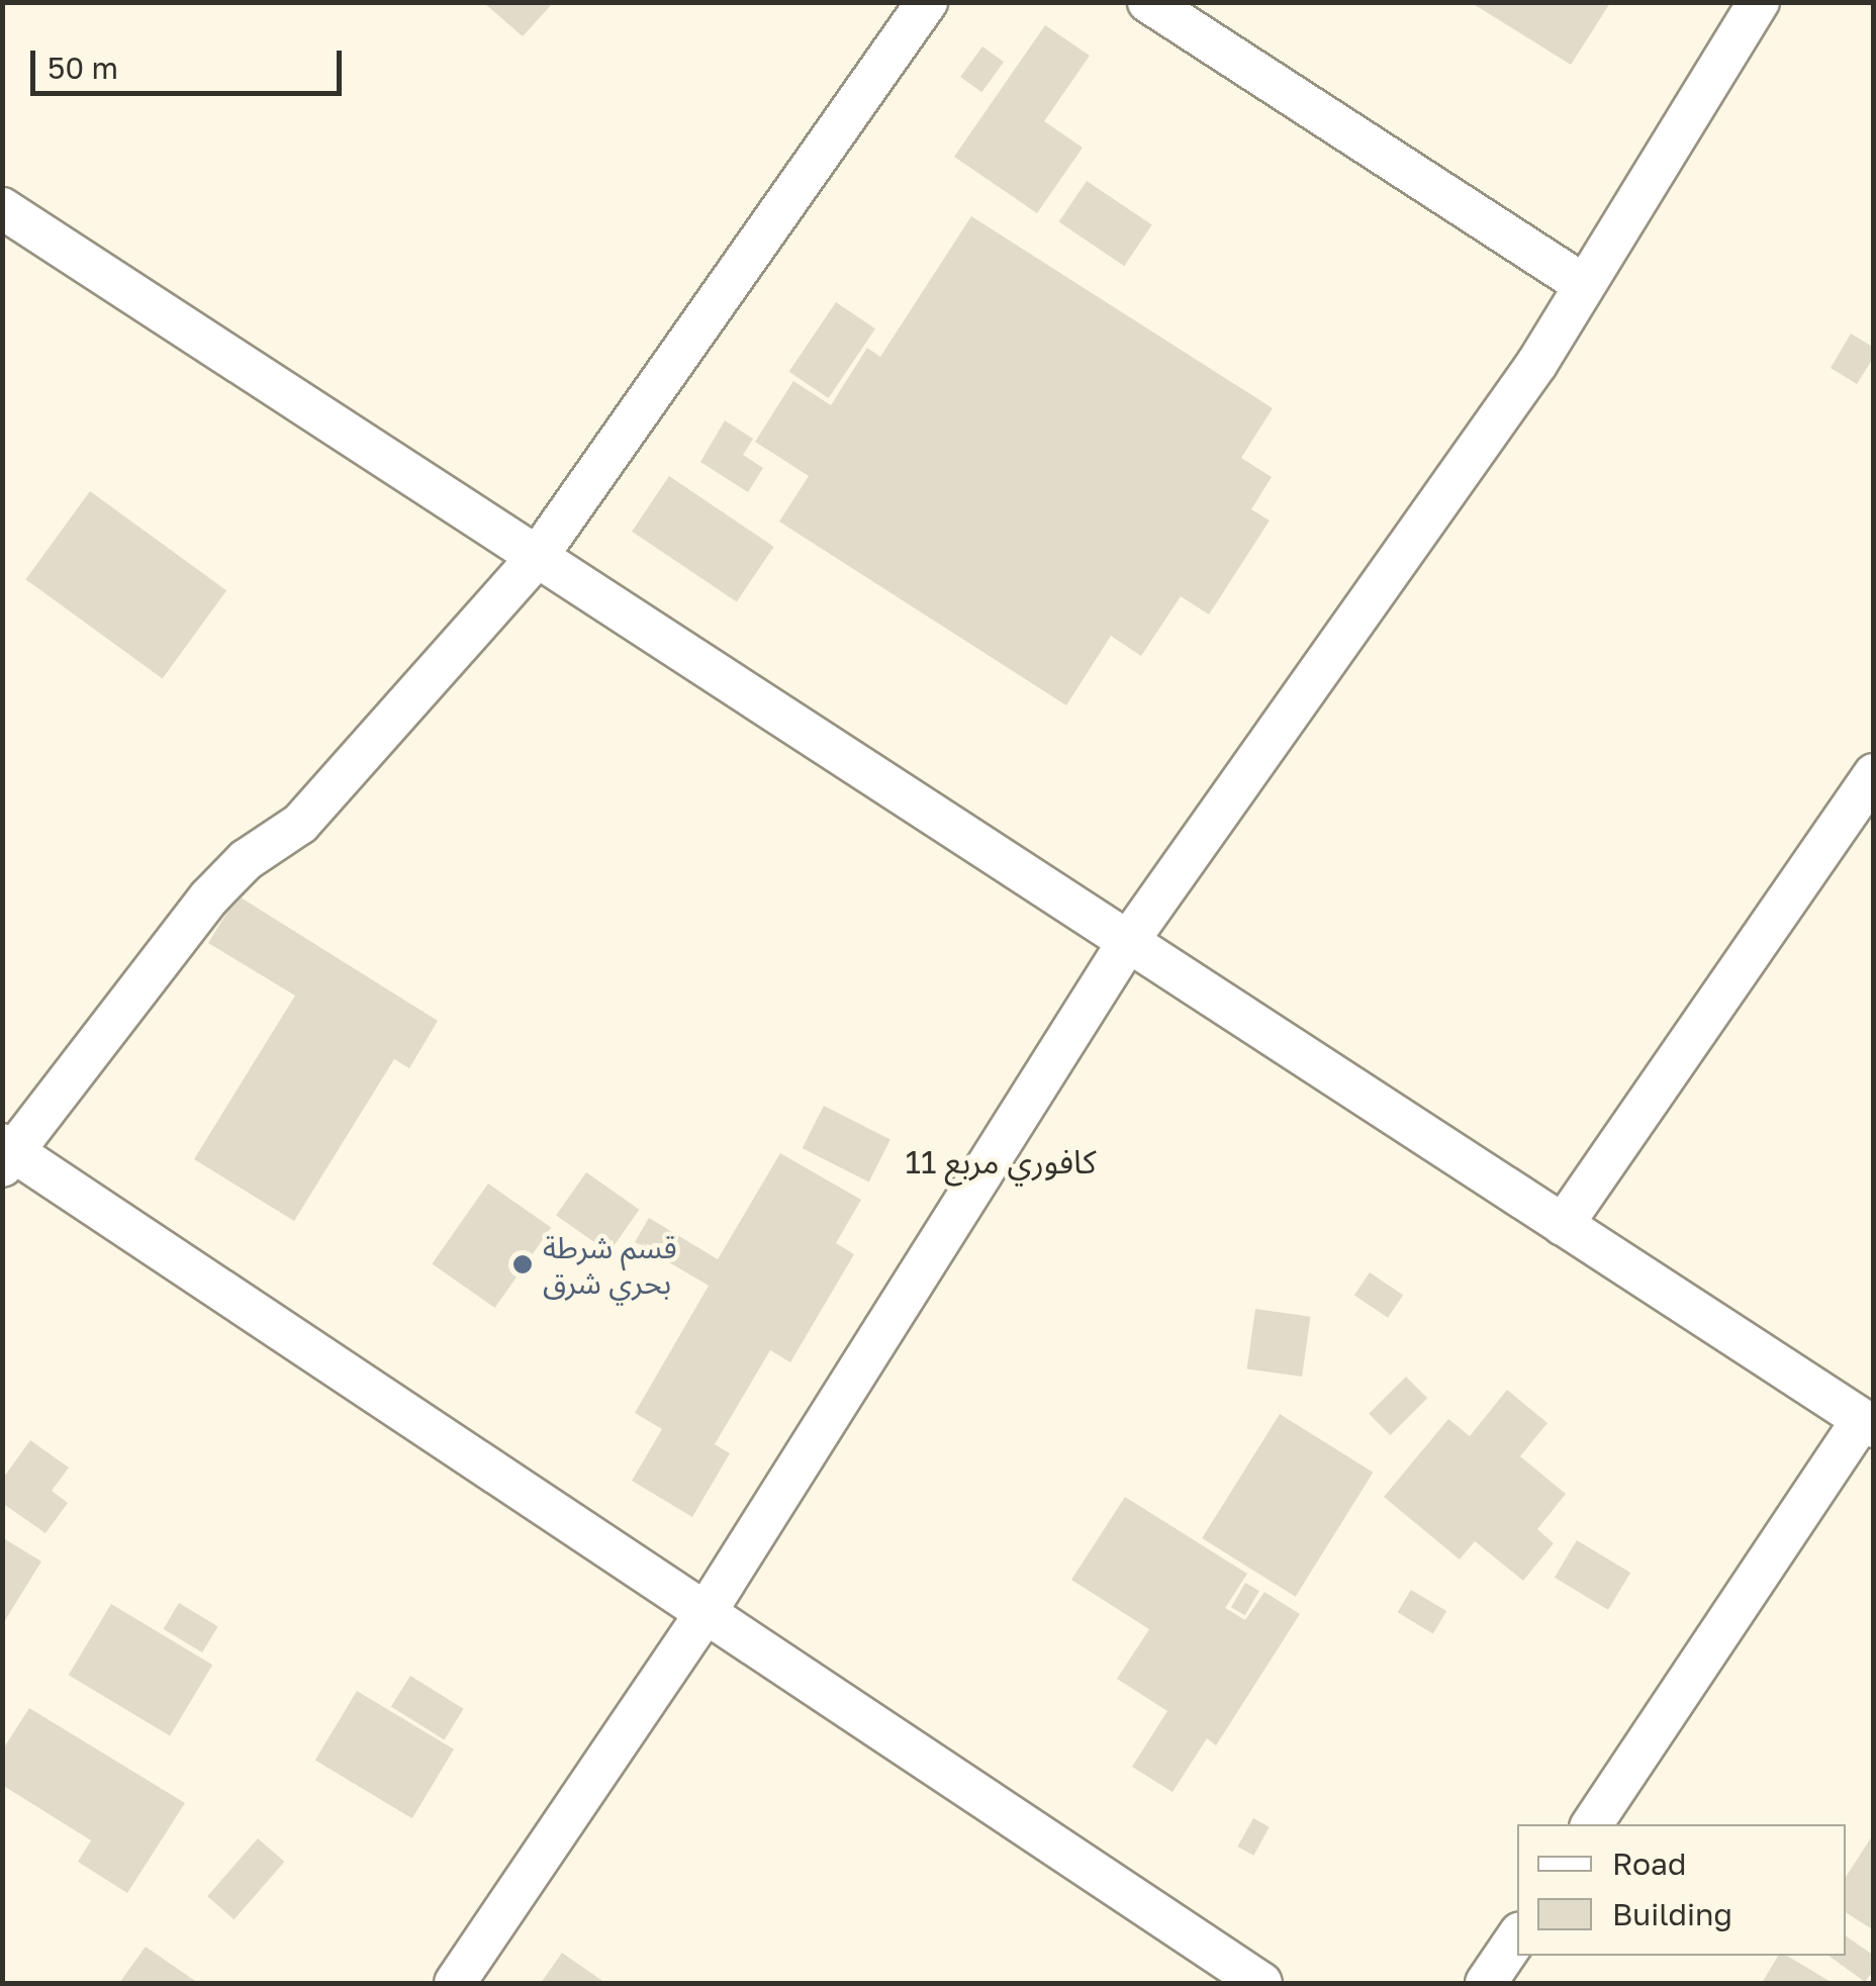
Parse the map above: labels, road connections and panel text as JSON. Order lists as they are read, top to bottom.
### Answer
{
  "districts": ["كافوري مربع 11"],
  "places": ["قسم شرطة بحري شرق"],
  "legend": ["Road", "Building"],
  "scale_bar": "50 m"
}
